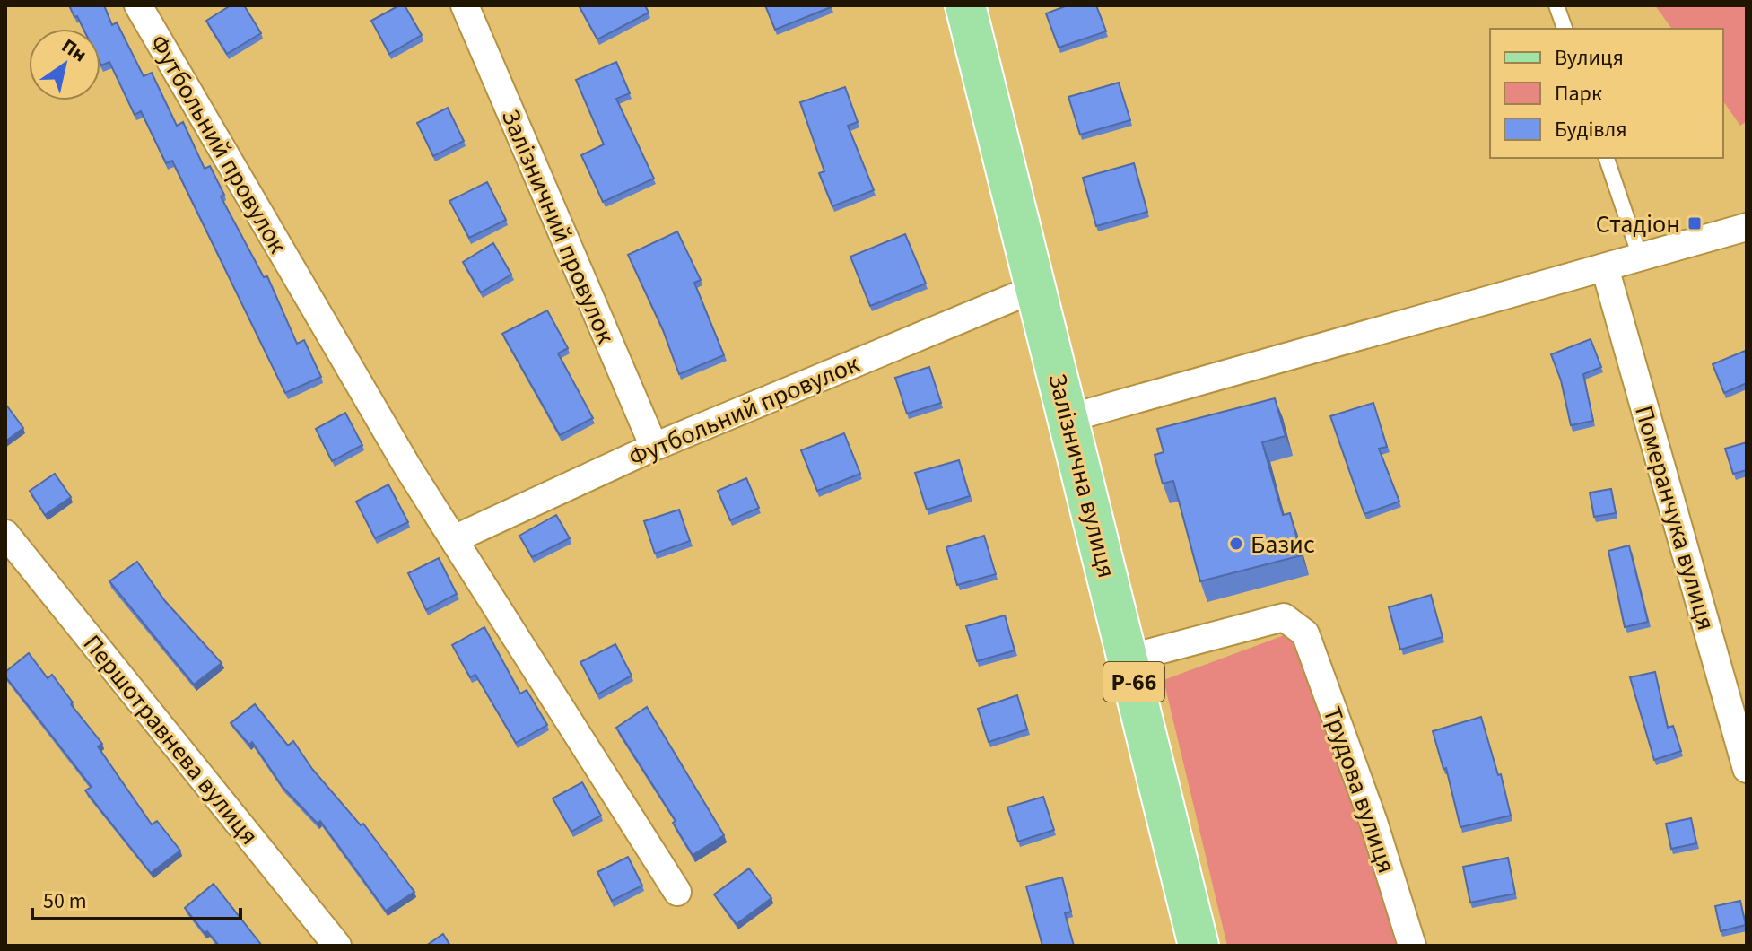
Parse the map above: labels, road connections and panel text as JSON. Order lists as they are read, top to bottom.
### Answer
{
  "streets": {
    "main road": ["Залізнична вулиця", "Р-66"],
    "street": [
      "Футбольний провулок",
      "Залізничний провулок",
      "Померанчука вулиця",
      "Першотравнева вулиця",
      "Трудова вулиця"
    ]
  },
  "crossings": [
    ["Футбольний провулок", "Залізничний провулок"],
    ["Футбольний провулок", "Залізнична вулиця"],
    ["Залізнична вулиця", "Трудова вулиця"]
  ],
  "places": {
    "transit": ["Стадіон"],
    "other": ["Базис"]
  },
  "legend": ["Вулиця", "Парк", "Будівля"],
  "scale_bar": "50 m",
  "north": "top right"
}
